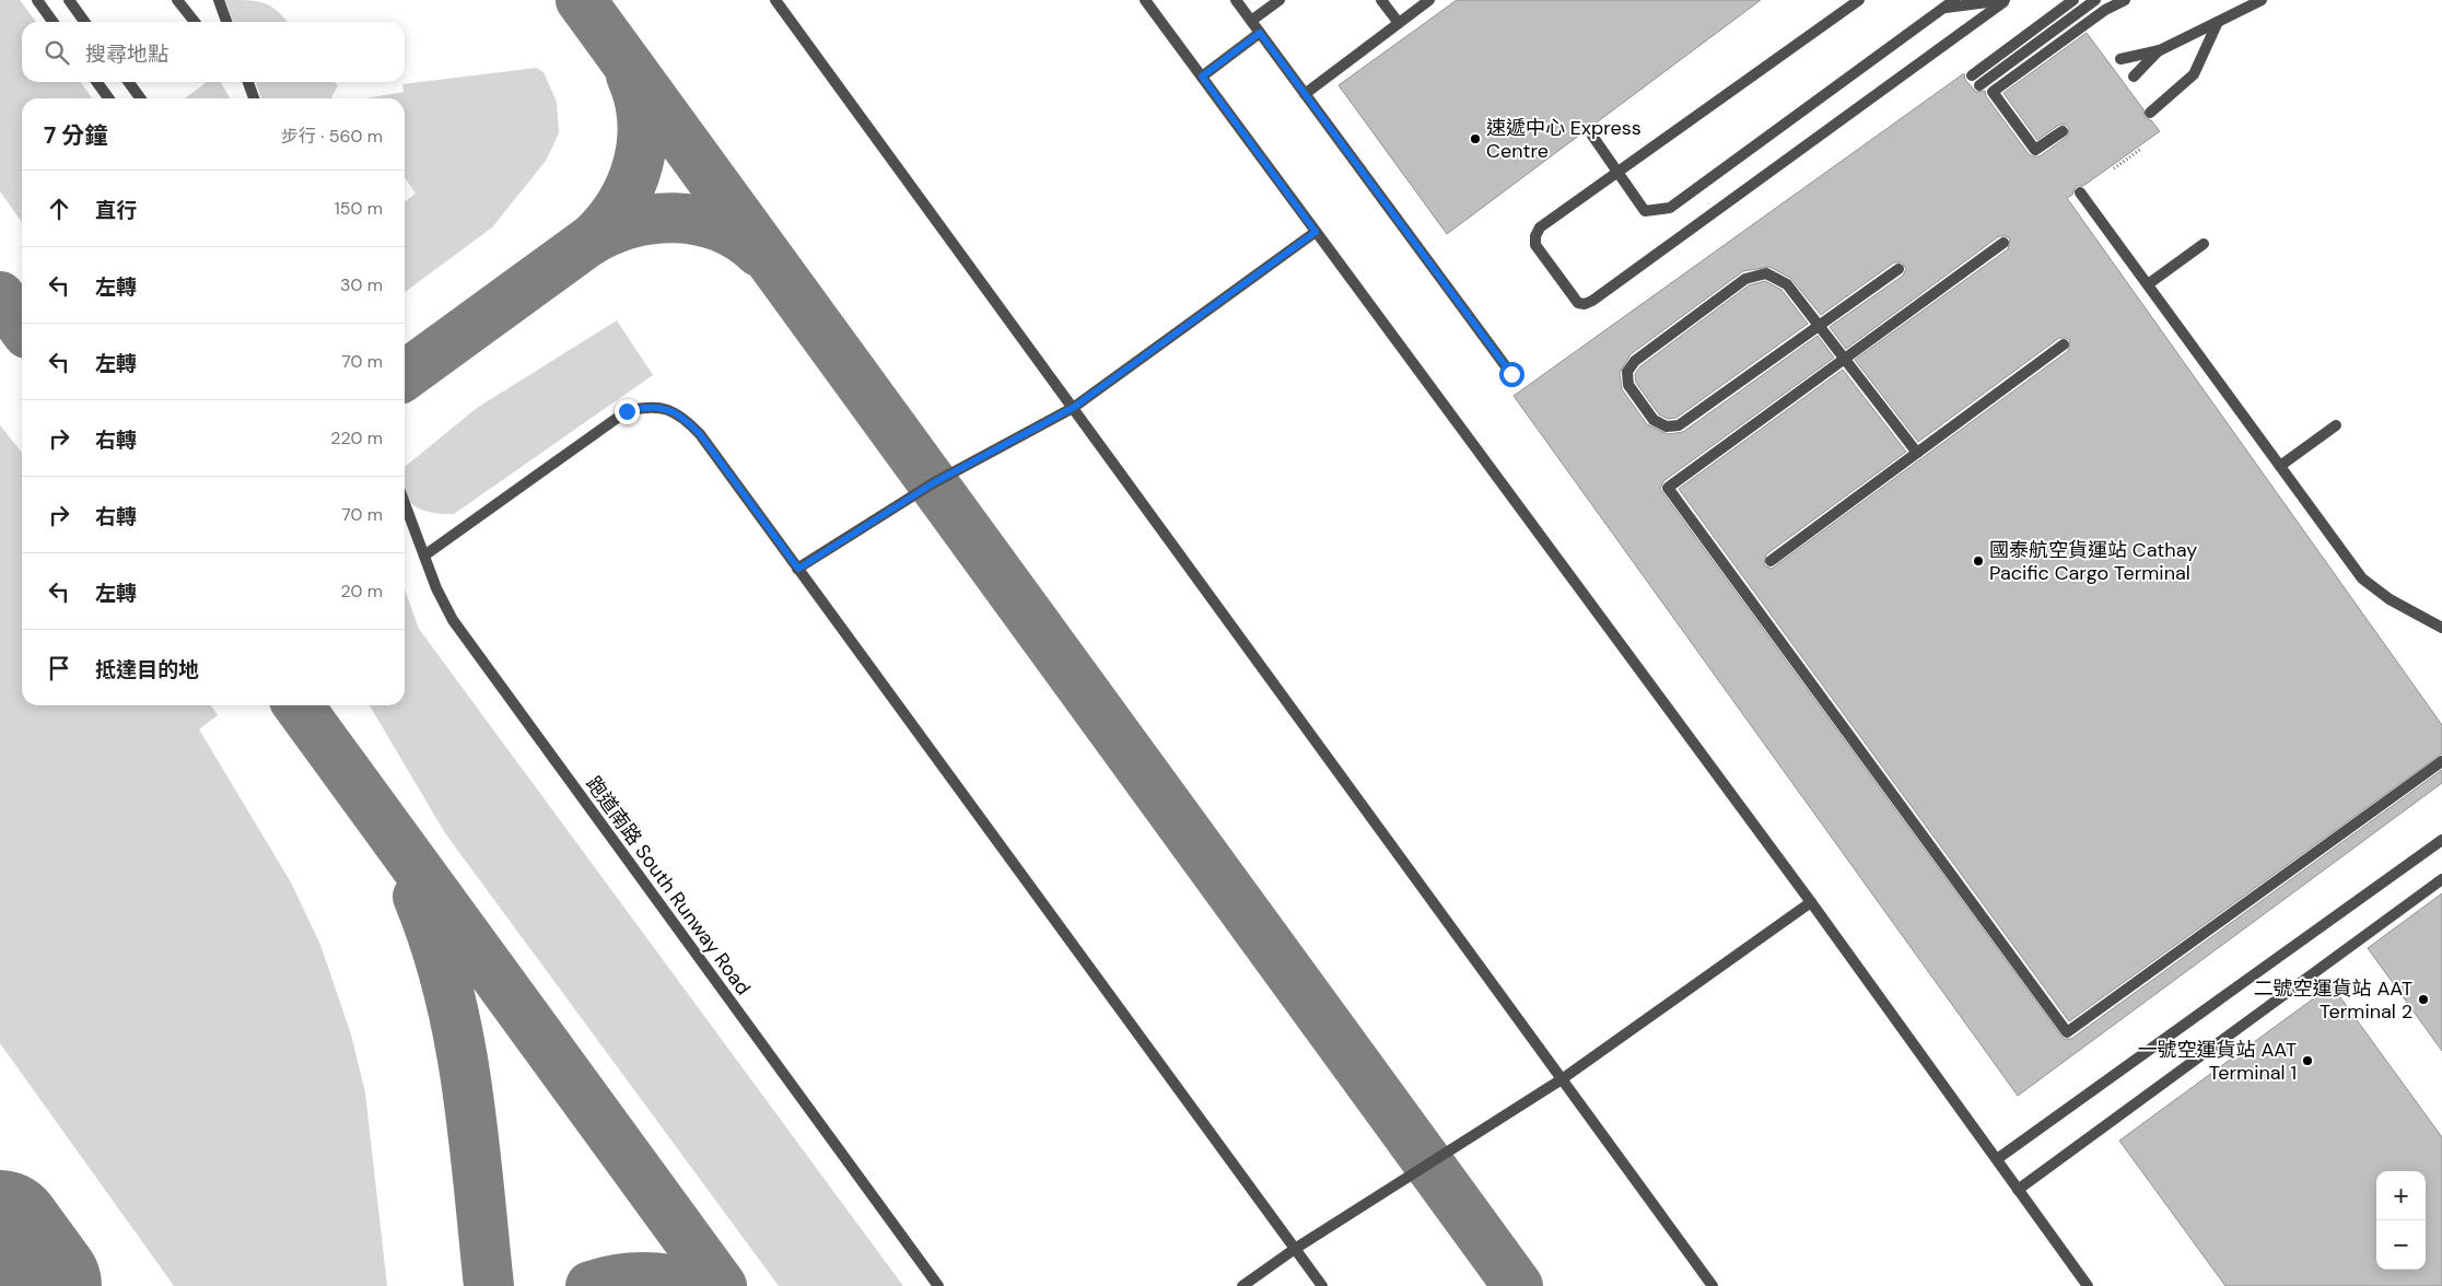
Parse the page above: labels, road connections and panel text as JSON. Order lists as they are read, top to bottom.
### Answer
{
  "streets": {
    "lane": ["跑道南路 South Runway Road"]
  },
  "places": [
    "速遞中心 Express Centre",
    "國泰航空貨運站 Cathay Pacific Cargo Terminal",
    "二號空運貨站 AAT Terminal 2",
    "一號空運貨站 AAT Terminal 1"
  ],
  "page": {
    "search": "搜尋地點",
    "heading": ["7 分鐘", "步行 · 560 m"],
    "list": [
      ["直行", "150 m"],
      ["左轉", "30 m"],
      ["左轉", "70 m"],
      ["右轉", "220 m"],
      ["右轉", "70 m"],
      ["左轉", "20 m"],
      "抵達目的地"
    ],
    "map_buttons": ["+", "−"]
  }
}
